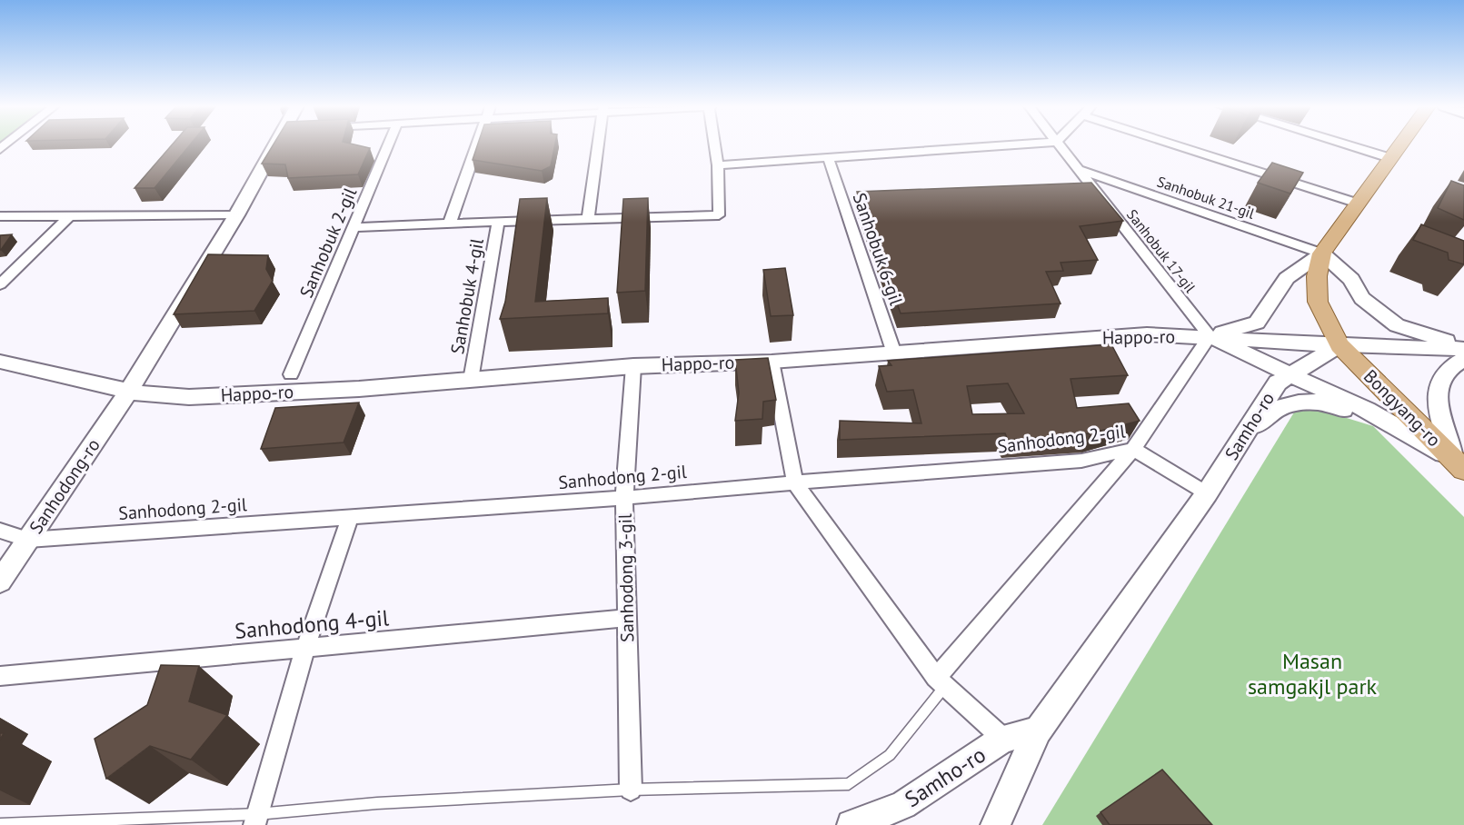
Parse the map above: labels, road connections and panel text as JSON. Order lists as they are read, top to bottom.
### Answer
{
  "streets": {
    "main road": [
      "Happo-ro",
      "Bongyang-ro",
      "Samho-ro",
      "Sanhodong-ro"
    ],
    "street": [
      "Sanhobuk 21-gil",
      "Sanhobuk 2-gil",
      "Sanhobuk 6-gil",
      "Sanhobuk 17-gil",
      "Sanhobuk 4-gil",
      "Sanhodong 2-gil",
      "Sanhodong 3-gil",
      "Sanhodong 4-gil"
    ]
  },
  "crossings": [
    ["Sanhobuk 21-gil", "Sanhobuk 17-gil"],
    ["Sanhobuk 6-gil", "Happo-ro"],
    ["Sanhobuk 17-gil", "Happo-ro"],
    ["Sanhobuk 4-gil", "Happo-ro"],
    ["Happo-ro", "Bongyang-ro"],
    ["Happo-ro", "Samho-ro"],
    ["Happo-ro", "Sanhodong-ro"],
    ["Happo-ro", "Sanhodong 3-gil"],
    ["Bongyang-ro", "Samho-ro"],
    ["Samho-ro", "Sanhodong 2-gil"],
    ["Sanhodong 2-gil", "Sanhodong-ro"],
    ["Sanhodong 2-gil", "Sanhodong 3-gil"],
    ["Sanhodong 3-gil", "Sanhodong 4-gil"]
  ],
  "parks": ["Masan samgakjl park"]
}
